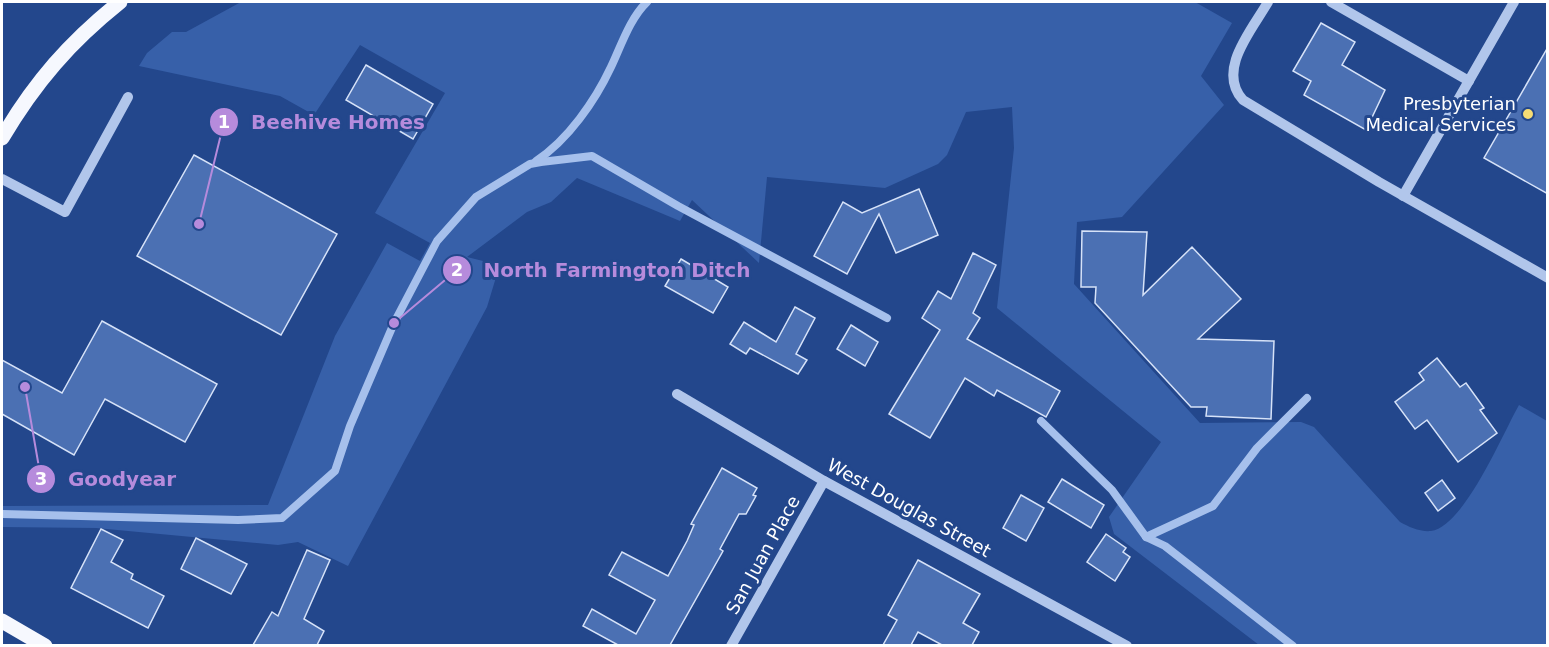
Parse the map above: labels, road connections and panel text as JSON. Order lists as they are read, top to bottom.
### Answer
{
  "streets": {
    "street": ["West Douglas Street", "San Juan Place"]
  },
  "crossings": [
    ["West Douglas Street", "San Juan Place"]
  ],
  "places": [
    "Presbyterian Medical Services",
    "Beehive Homes",
    "North Farmington Ditch",
    "Goodyear"
  ]
}
